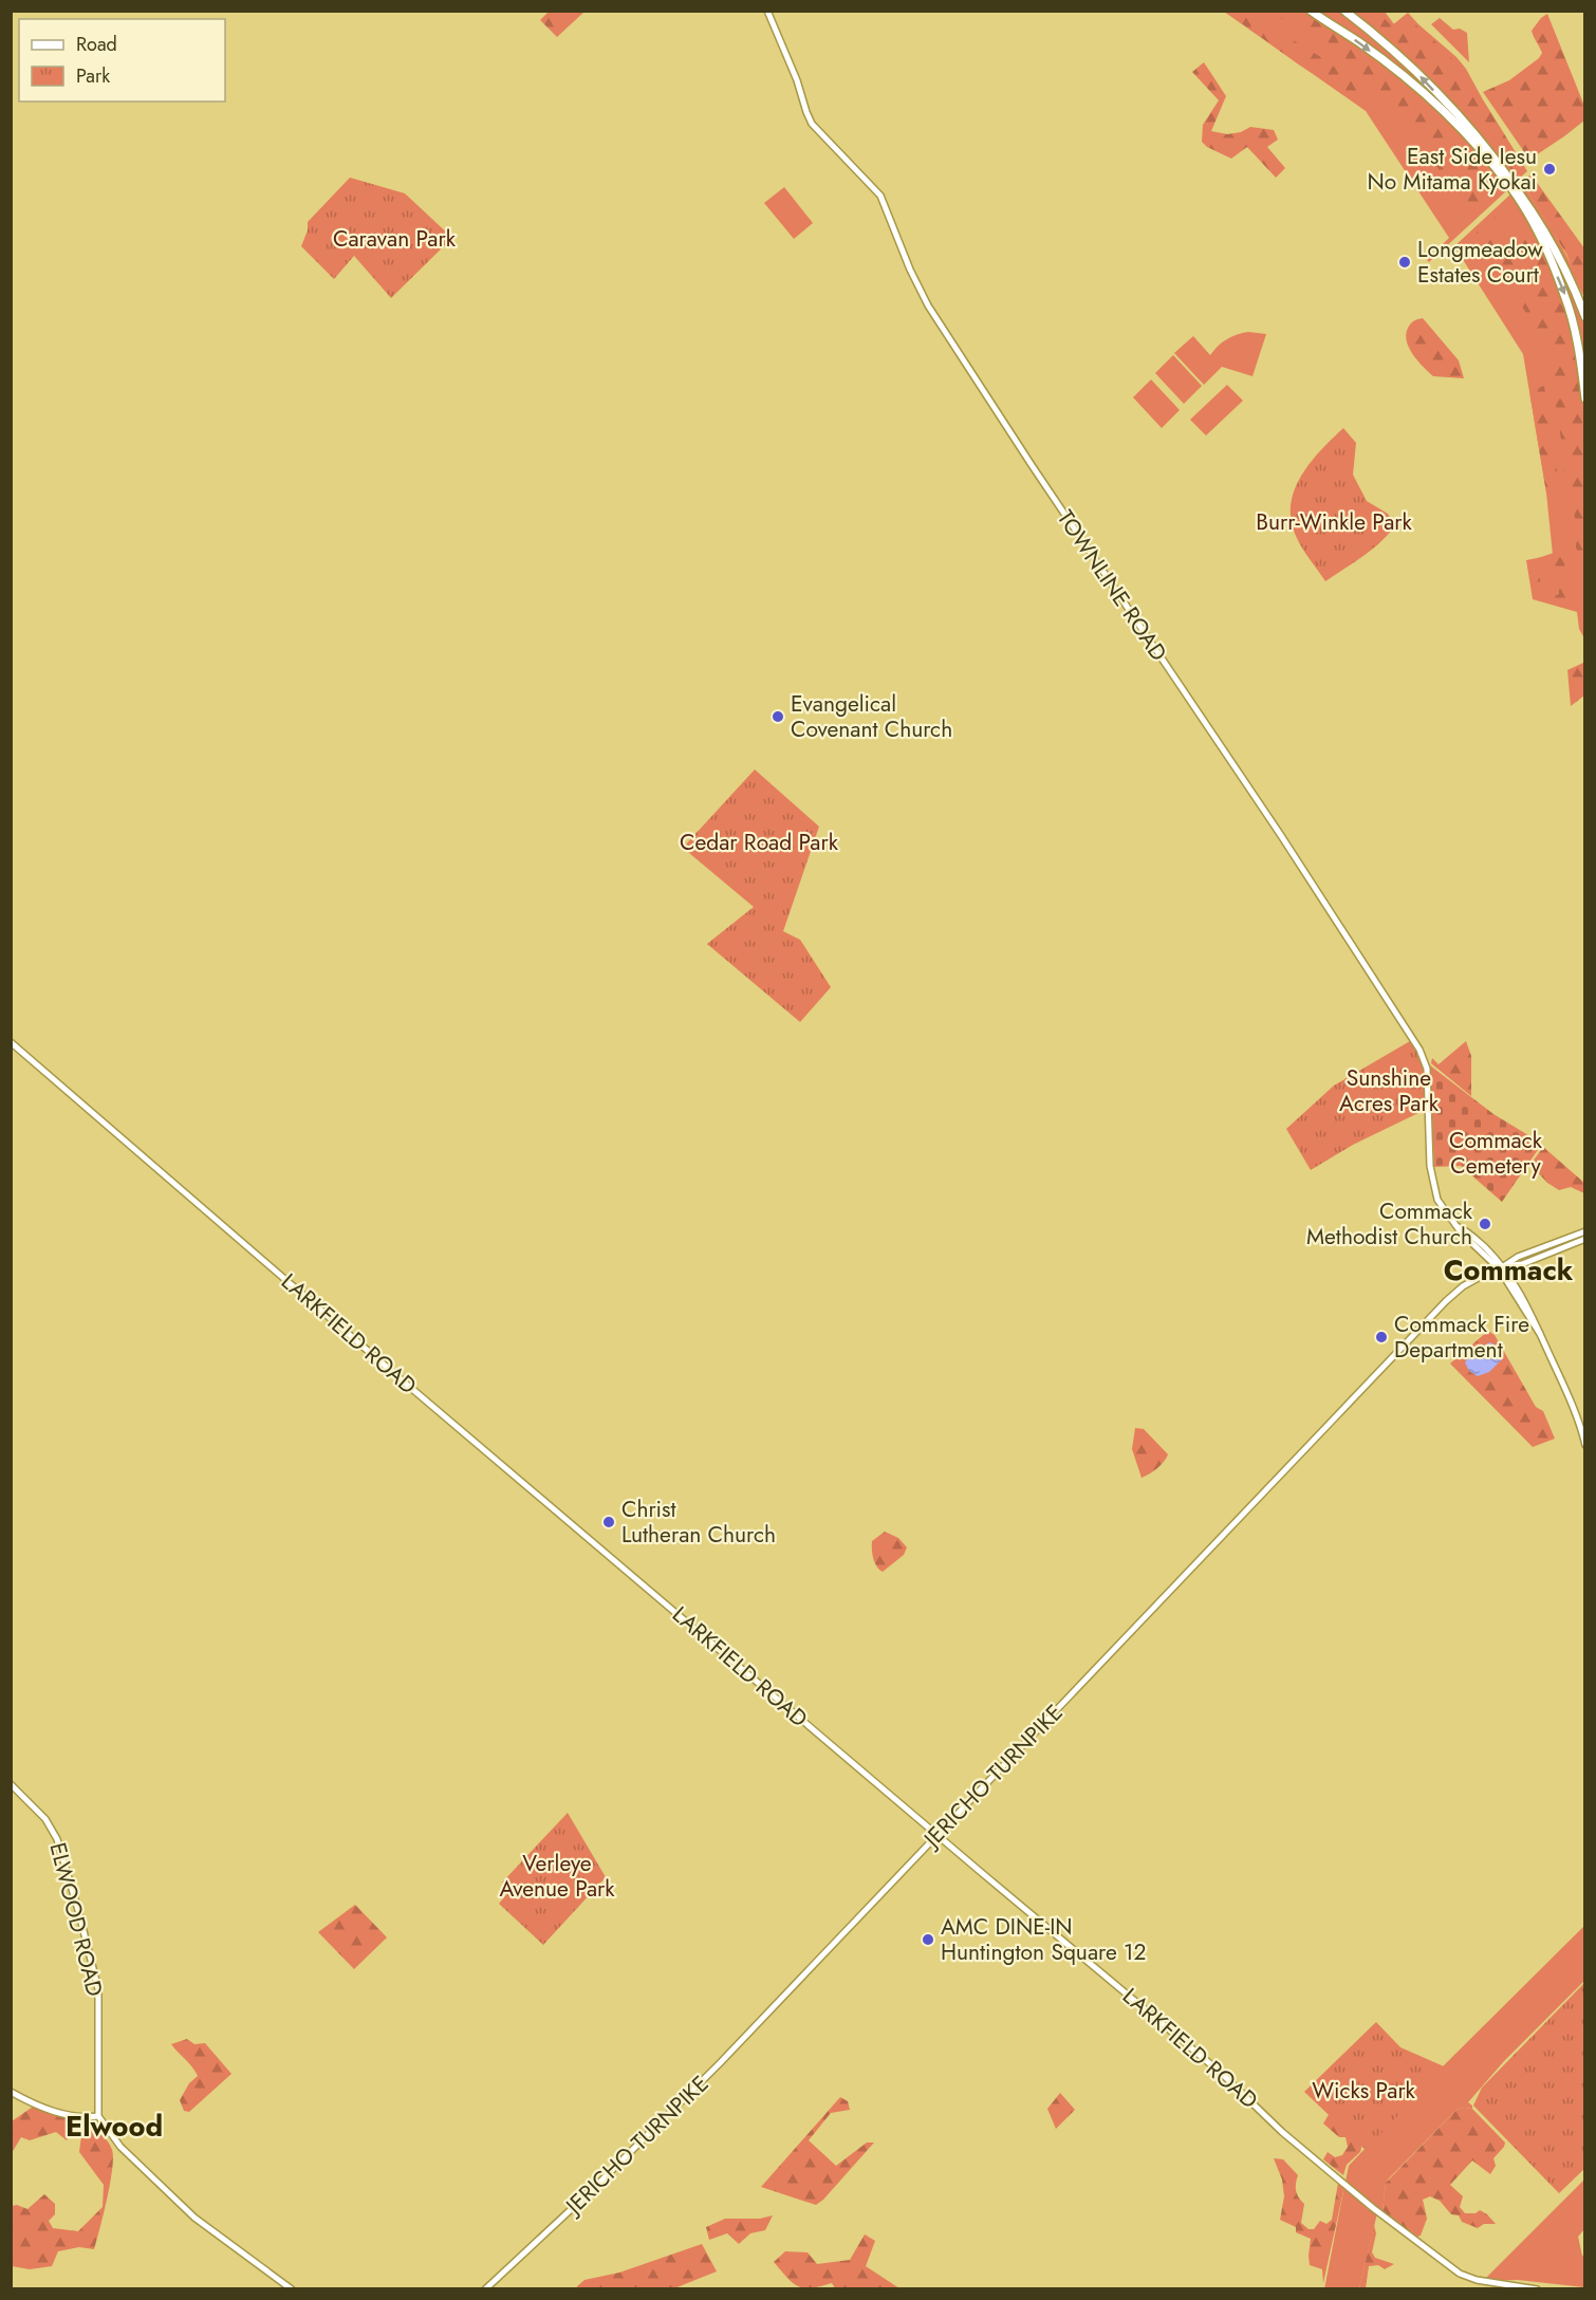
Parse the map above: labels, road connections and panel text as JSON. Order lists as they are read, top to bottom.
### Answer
{
  "streets": {
    "main road": [
      "TOWNLINE ROAD",
      "LARKFIELD ROAD",
      "JERICHO TURNPIKE",
      "ELWOOD ROAD"
    ]
  },
  "crossings": [
    ["TOWNLINE ROAD", "JERICHO TURNPIKE"],
    ["LARKFIELD ROAD", "JERICHO TURNPIKE"]
  ],
  "districts": ["Commack", "Elwood"],
  "parks": [
    "Caravan Park",
    "Burr-Winkle Park",
    "Cedar Road Park",
    "Sunshine Acres Park",
    "Commack Cemetery",
    "Verleye Avenue Park",
    "Wicks Park"
  ],
  "places": [
    "East Side Iesu No Mitama Kyokai",
    "Longmeadow Estates Court",
    "Evangelical Covenant Church",
    "Commack Methodist Church",
    "Commack Fire Department",
    "Christ Lutheran Church",
    "AMC DINE-IN Huntington Square 12"
  ],
  "legend": ["Road", "Park"]
}
